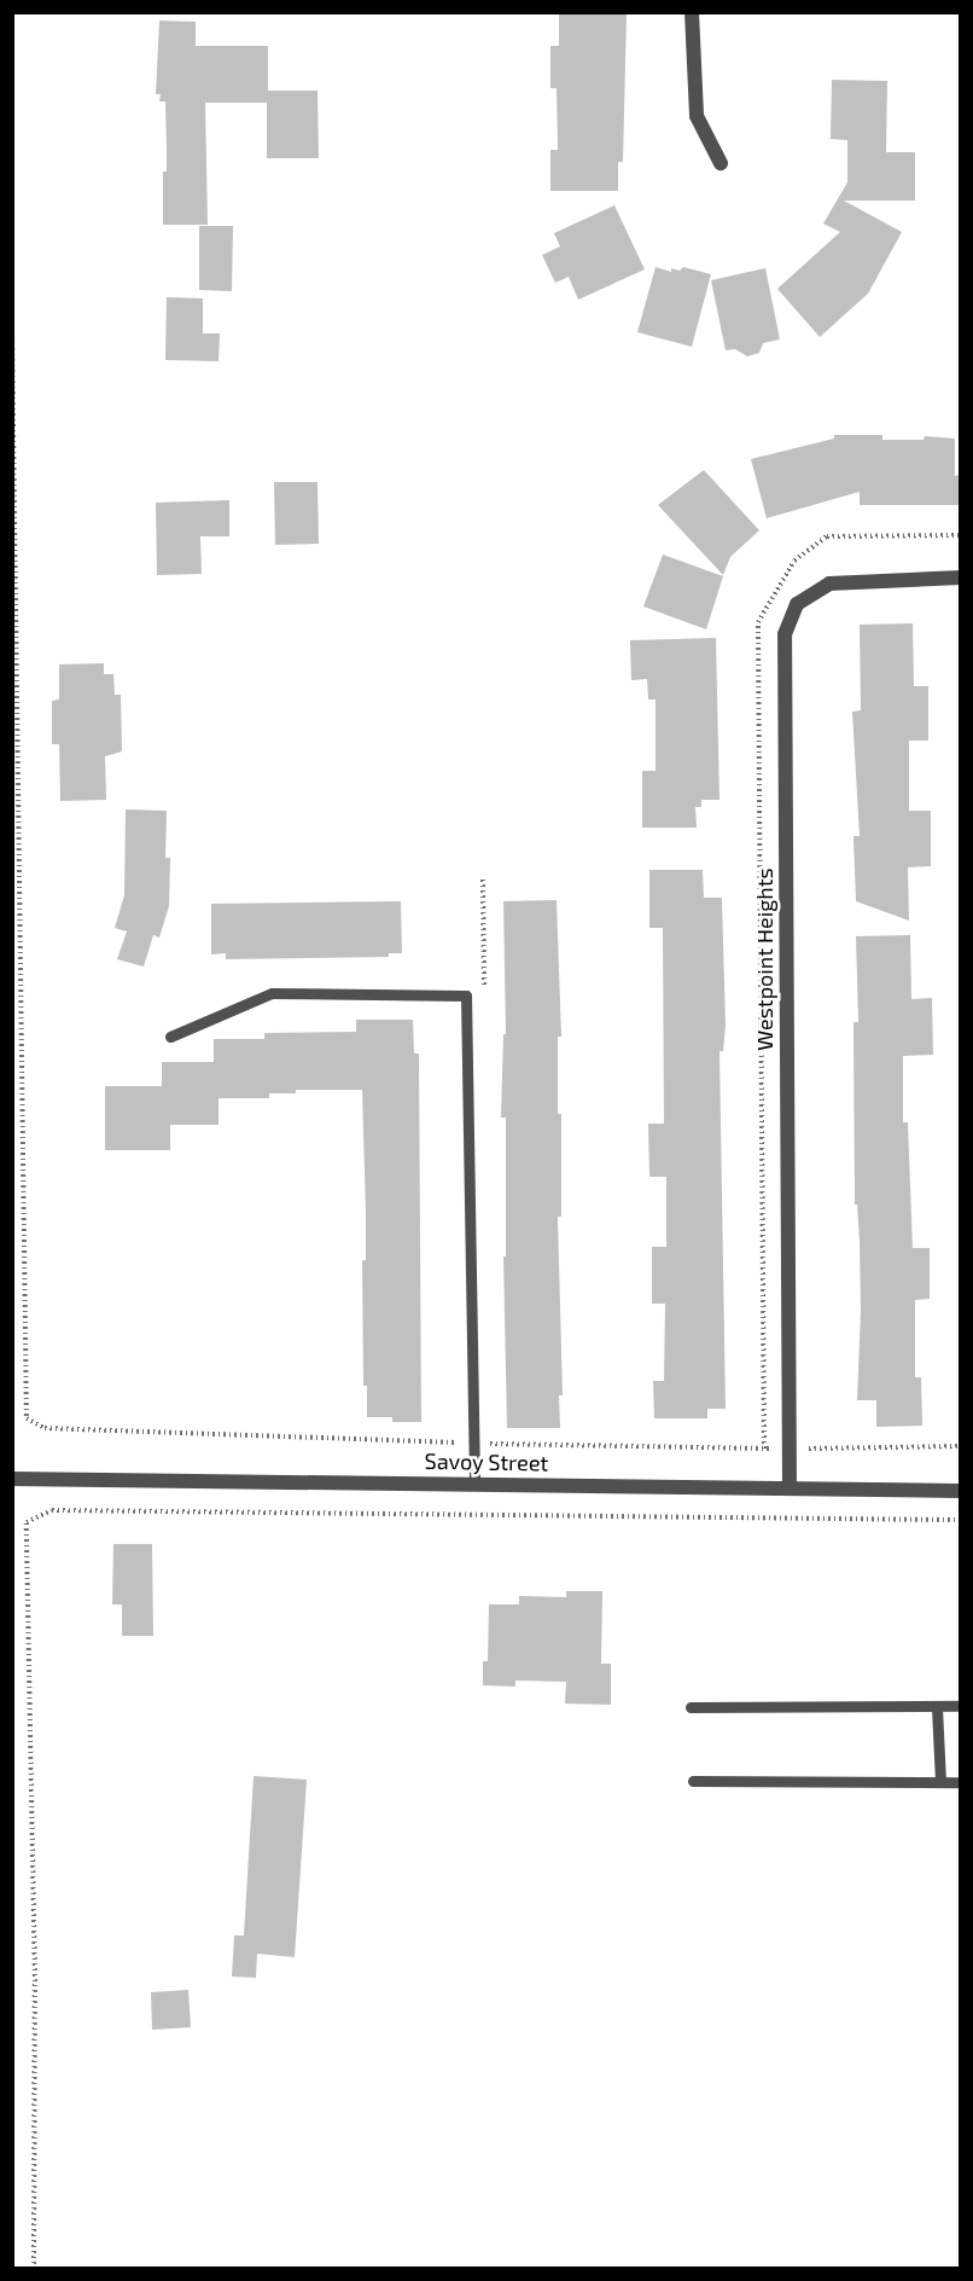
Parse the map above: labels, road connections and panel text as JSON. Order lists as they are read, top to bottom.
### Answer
{
  "streets": {
    "street": ["Westpoint Heights", "Savoy Street"]
  },
  "crossings": [
    ["Westpoint Heights", "Savoy Street"]
  ]
}
